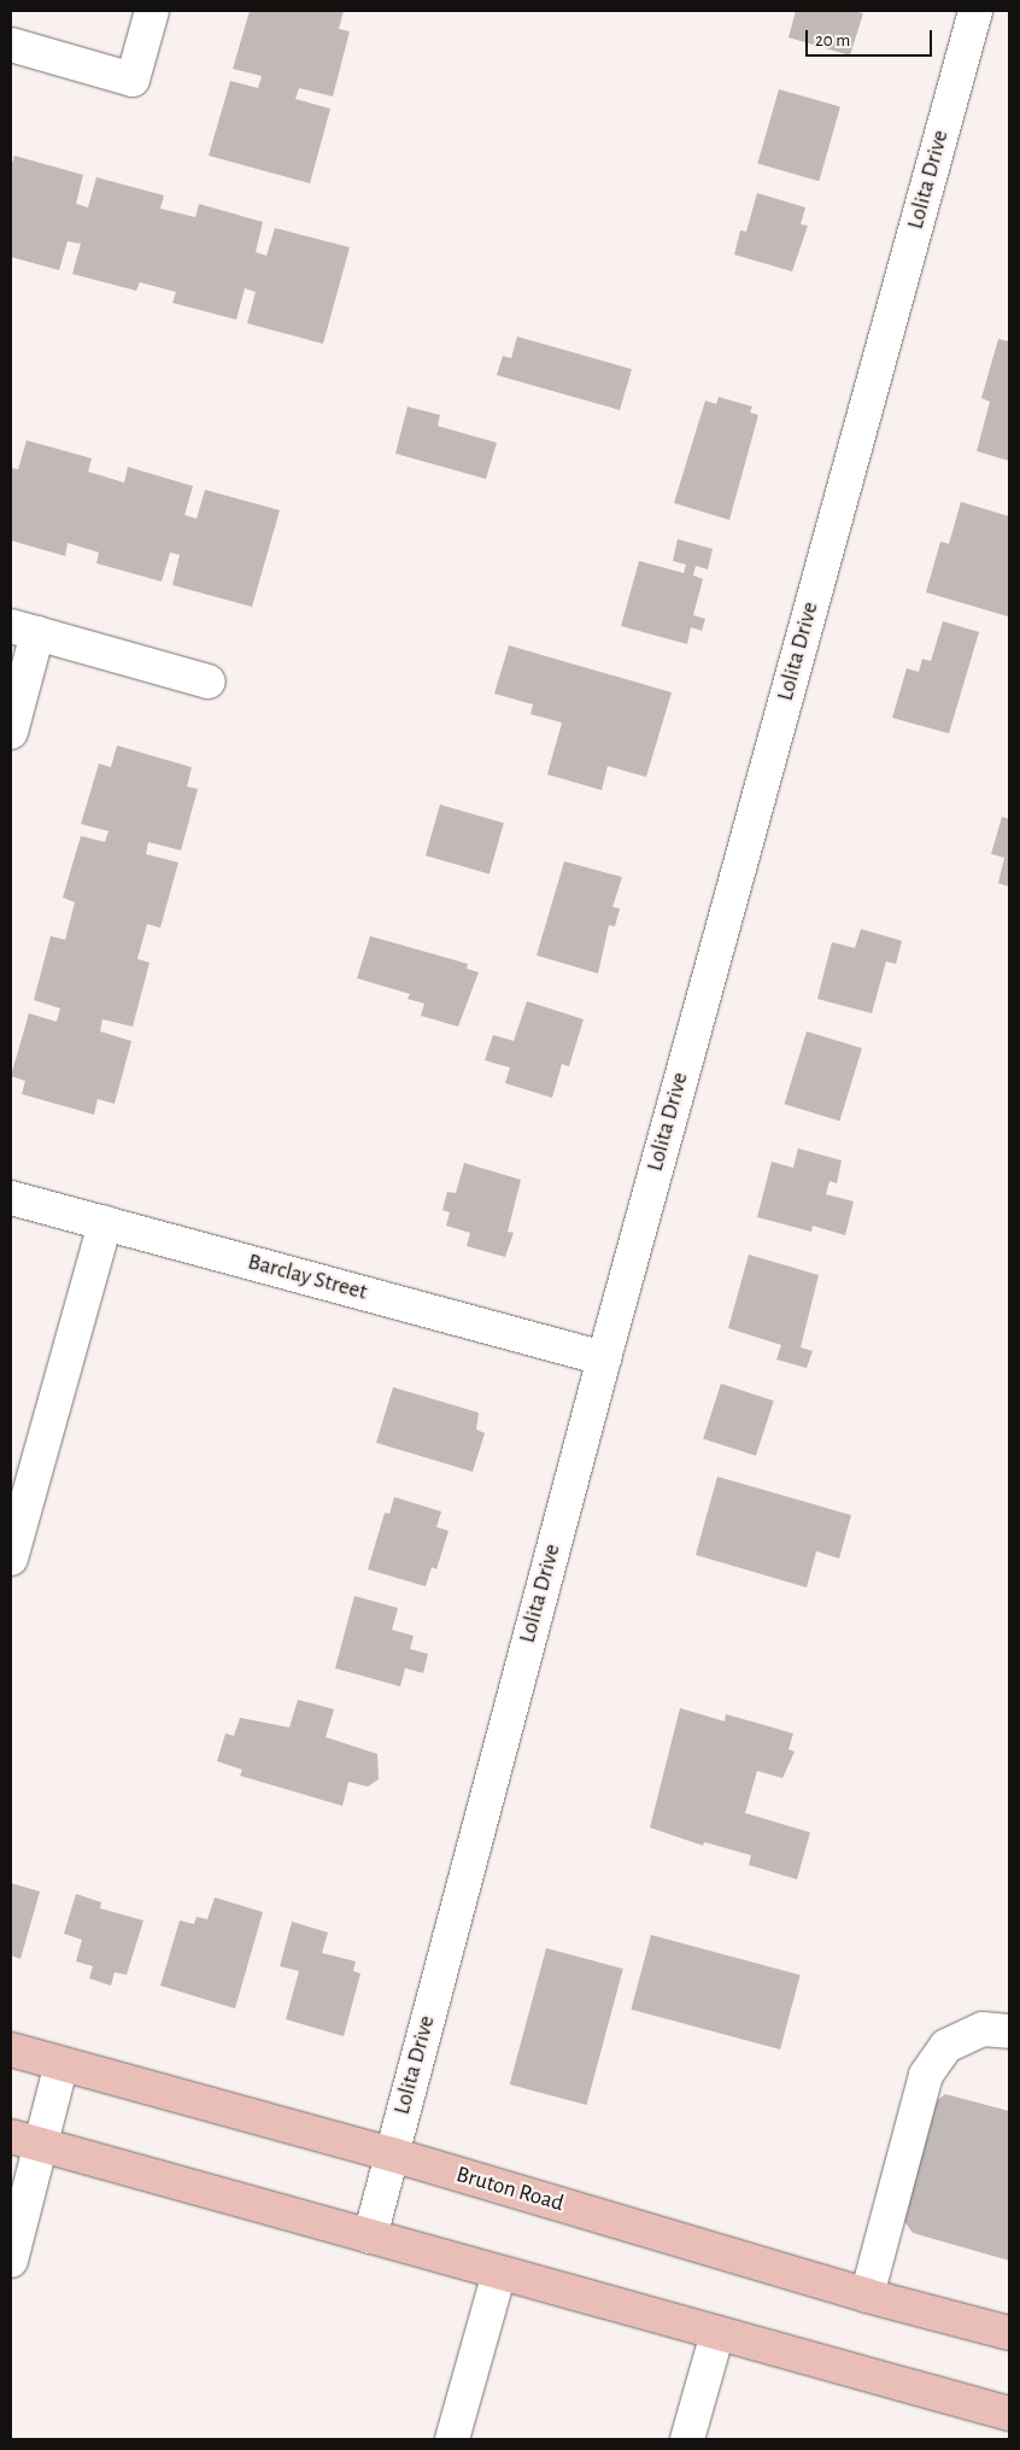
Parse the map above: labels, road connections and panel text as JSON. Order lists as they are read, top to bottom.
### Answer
{
  "streets": {
    "main road": ["Bruton Road"],
    "street": ["Lolita Drive", "Barclay Street"]
  },
  "crossings": [
    ["Lolita Drive", "Barclay Street"],
    ["Lolita Drive", "Bruton Road"]
  ],
  "scale_bar": "20 m"
}
